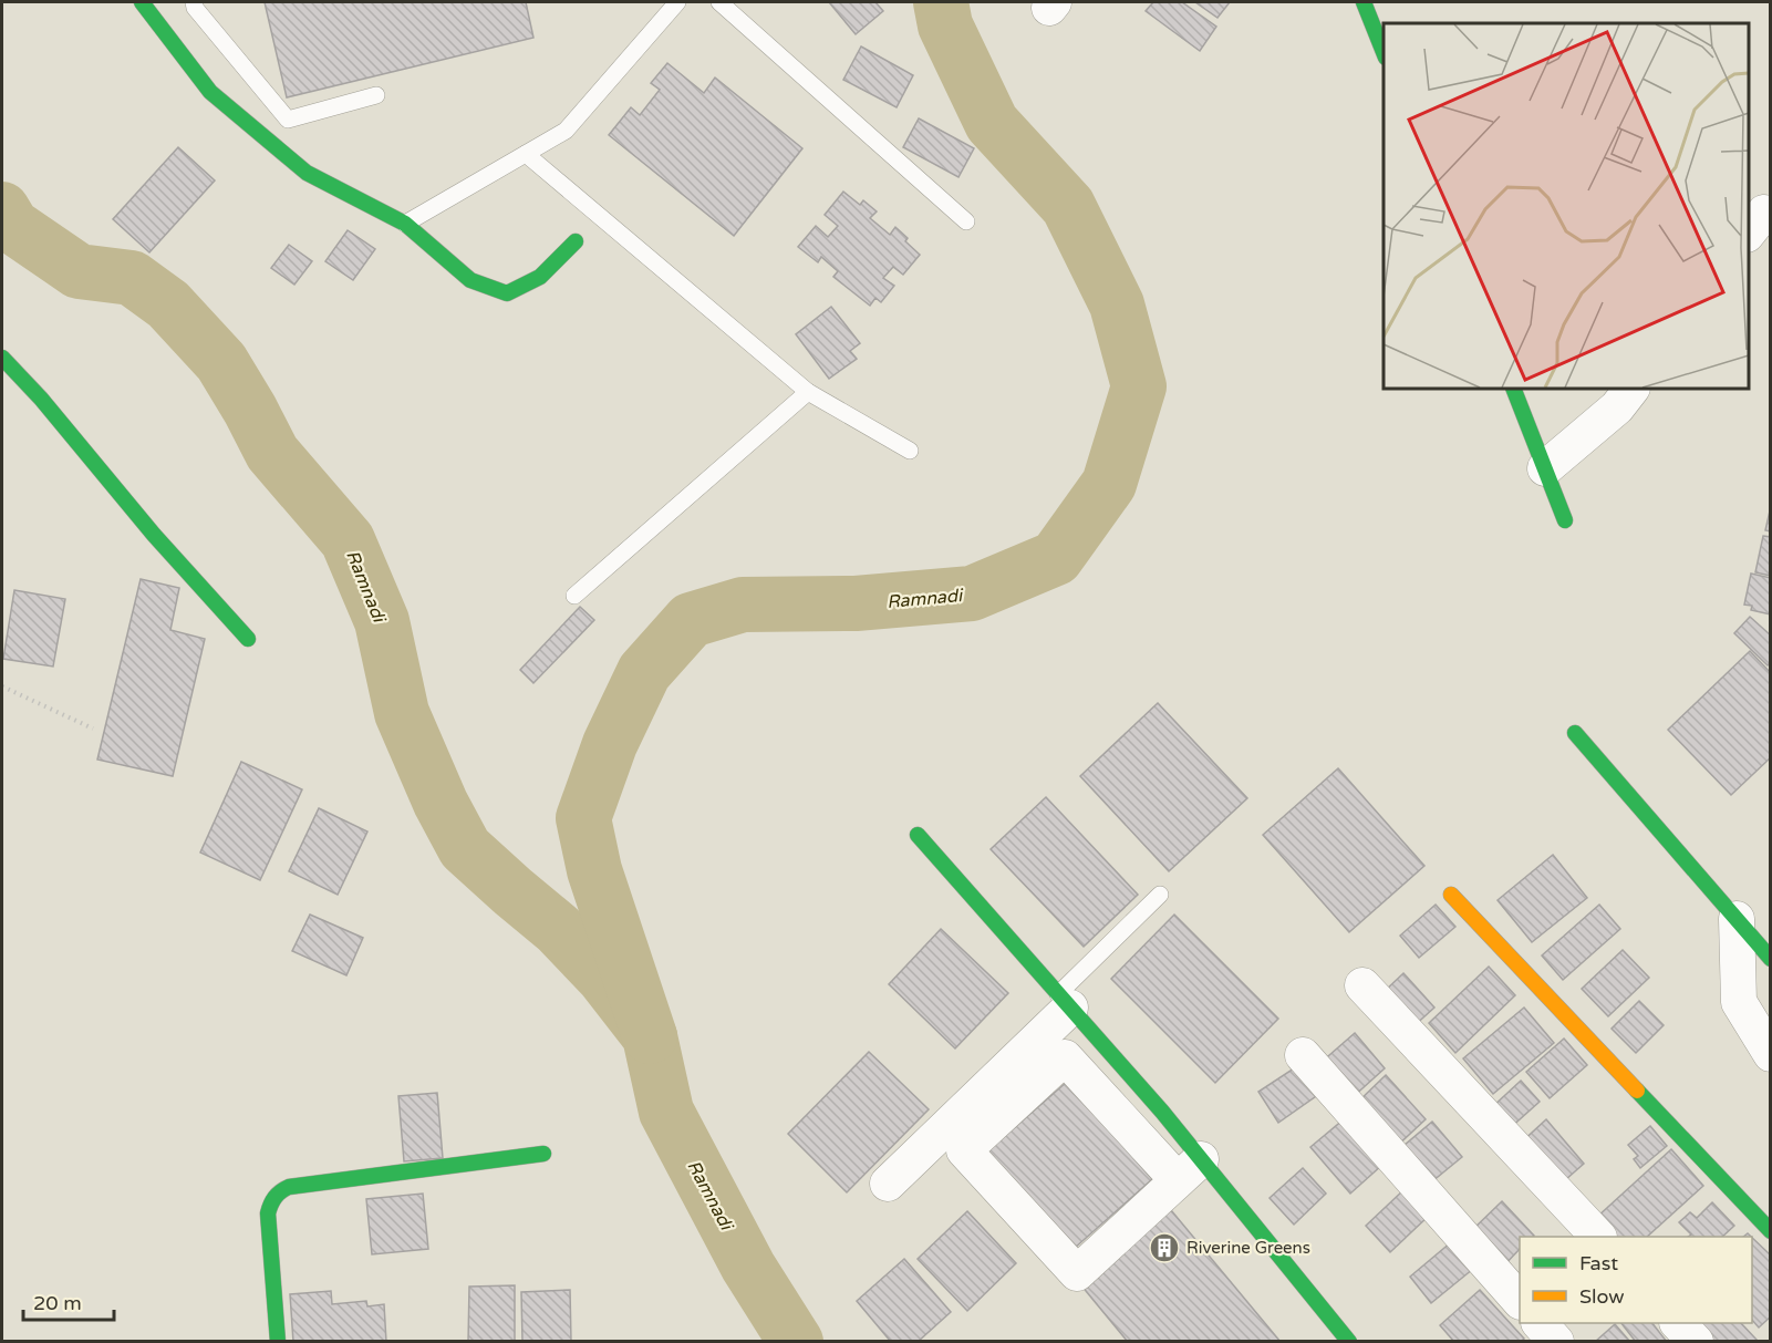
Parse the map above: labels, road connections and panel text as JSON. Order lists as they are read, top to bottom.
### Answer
{
  "water": ["Ramnadi"],
  "places": {
    "building": ["Riverine Greens"]
  },
  "legend": ["Fast", "Slow"],
  "scale_bar": "20 m"
}
